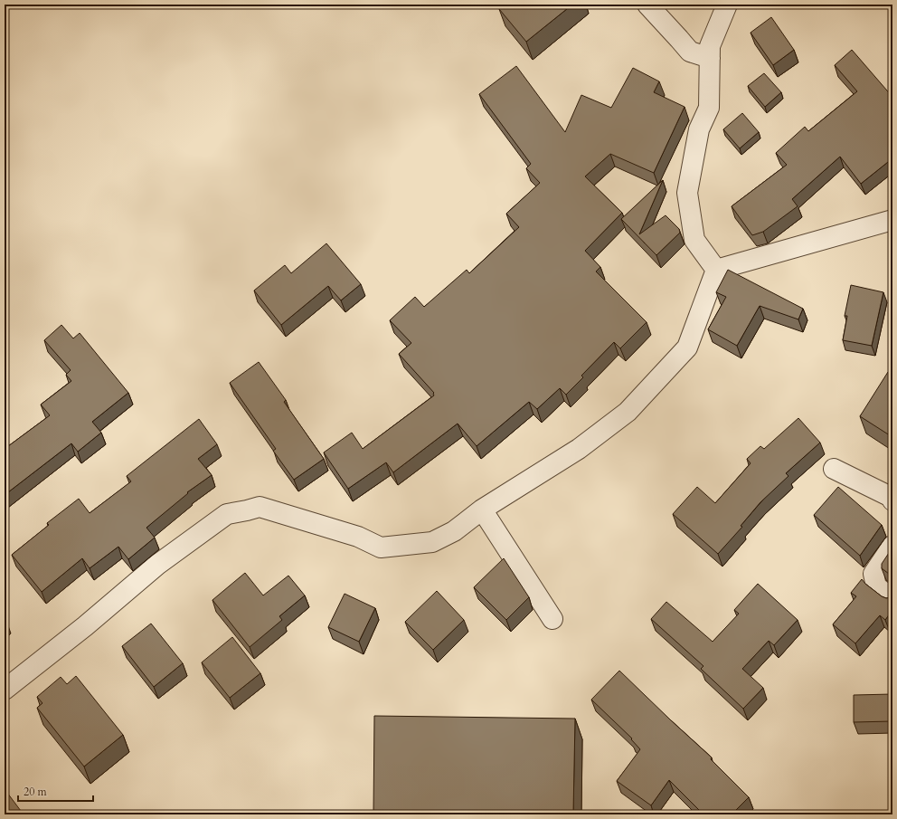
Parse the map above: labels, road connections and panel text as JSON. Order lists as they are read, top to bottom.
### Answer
{
  "scale_bar": "20 m"
}
